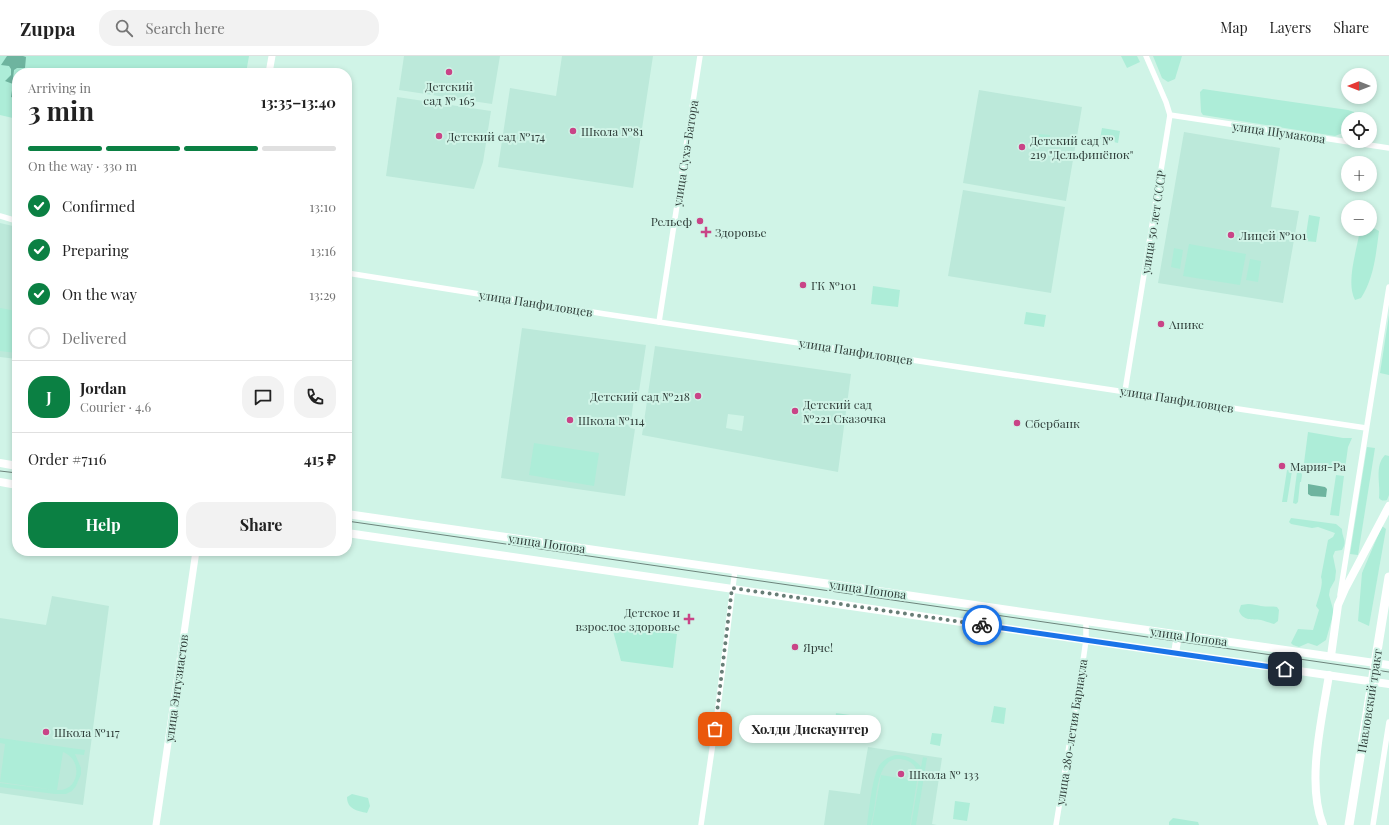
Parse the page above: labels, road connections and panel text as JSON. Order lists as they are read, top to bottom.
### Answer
{
  "streets": {
    "main road": ["улица Попова", "Павловский тракт"],
    "street": [
      "улица Шумакова",
      "улица Сухэ-Батора",
      "улица 50 лет СССР",
      "улица Панфиловцев",
      "улица Энтузиастов",
      "улица 280-летия Барнаула"
    ]
  },
  "crossings": [
    ["улица Шумакова", "улица 50 лет СССР"],
    ["улица Сухэ-Батора", "улица Панфиловцев"],
    ["улица 50 лет СССР", "улица Панфиловцев"],
    ["улица Попова", "Павловский тракт"],
    ["улица Попова", "улица 280-летия Барнаула"]
  ],
  "places": {
    "other": [
      "Детский сад № 165",
      "Школа №81",
      "Детский сад №174",
      "Детский сад № 219 \"Дельфинёнок\"",
      "Рельеф",
      "Лицей №101",
      "ГК №101",
      "Аникс",
      "Детский сад №218",
      "Детский сад №221 Сказочка",
      "Школа №114",
      "Сбербанк",
      "Мария-Ра",
      "Ярче!",
      "Холди Дискаунтер",
      "Школа №117",
      "Школа № 133"
    ],
    "health": ["Здоровье", "Детское и взрослое здоровье"]
  },
  "north": "left",
  "page": {
    "header": "Zuppa",
    "search": "Search here",
    "nav": ["Map", "Layers", "Share"],
    "map_buttons": ["+", "−"],
    "heading": ["3 min", "Arriving in", "13:35–13:40"],
    "panel": [
      "Jordan",
      "Courier · 4.6",
      "Order #7116",
      "415 ₽"
    ],
    "bar": "On the way · 330 m",
    "list": [
      ["Confirmed", "13:10"],
      ["Preparing", "13:16"],
      ["On the way", "13:29"],
      "Delivered"
    ],
    "round": "J",
    "buttons": ["Help", "Share"],
    "bubble": "Холди Дискаунтер"
  }
}
